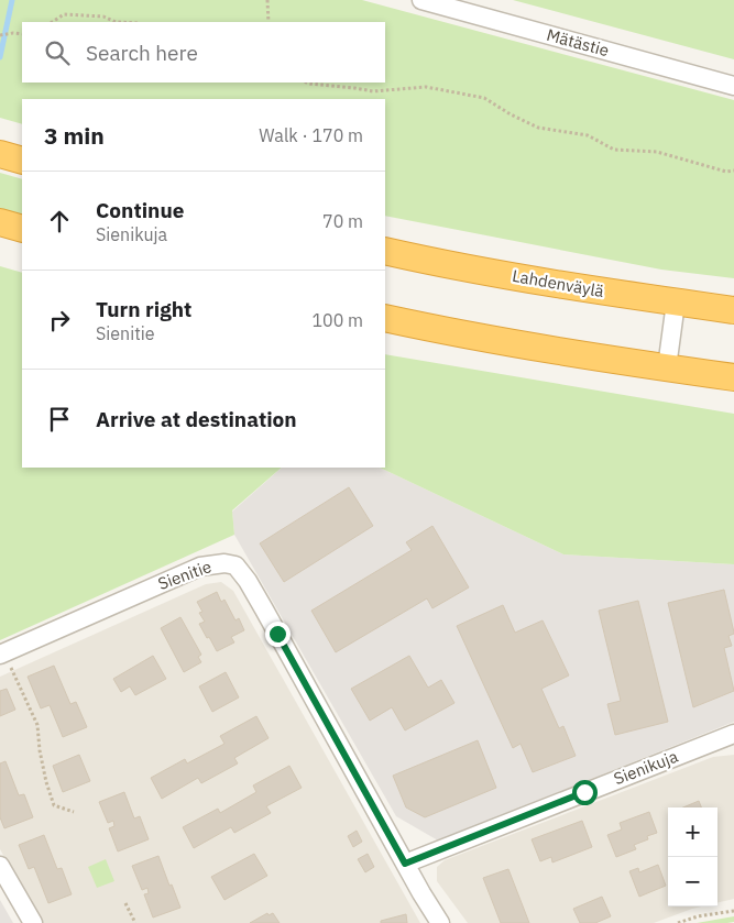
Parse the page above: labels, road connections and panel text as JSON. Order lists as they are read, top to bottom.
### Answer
{
  "streets": {
    "highway": ["Lahdenväylä"],
    "street": ["Mätästie", "Sienitie", "Sienikuja"]
  },
  "crossings": [
    ["Sienitie", "Sienikuja"]
  ],
  "page": {
    "search": "Search here",
    "heading": ["3 min", "Walk · 170 m"],
    "list": [
      ["Continue", "Sienikuja", "70 m"],
      ["Turn right", "Sienitie", "100 m"],
      "Arrive at destination"
    ],
    "map_buttons": ["+", "−"]
  }
}
